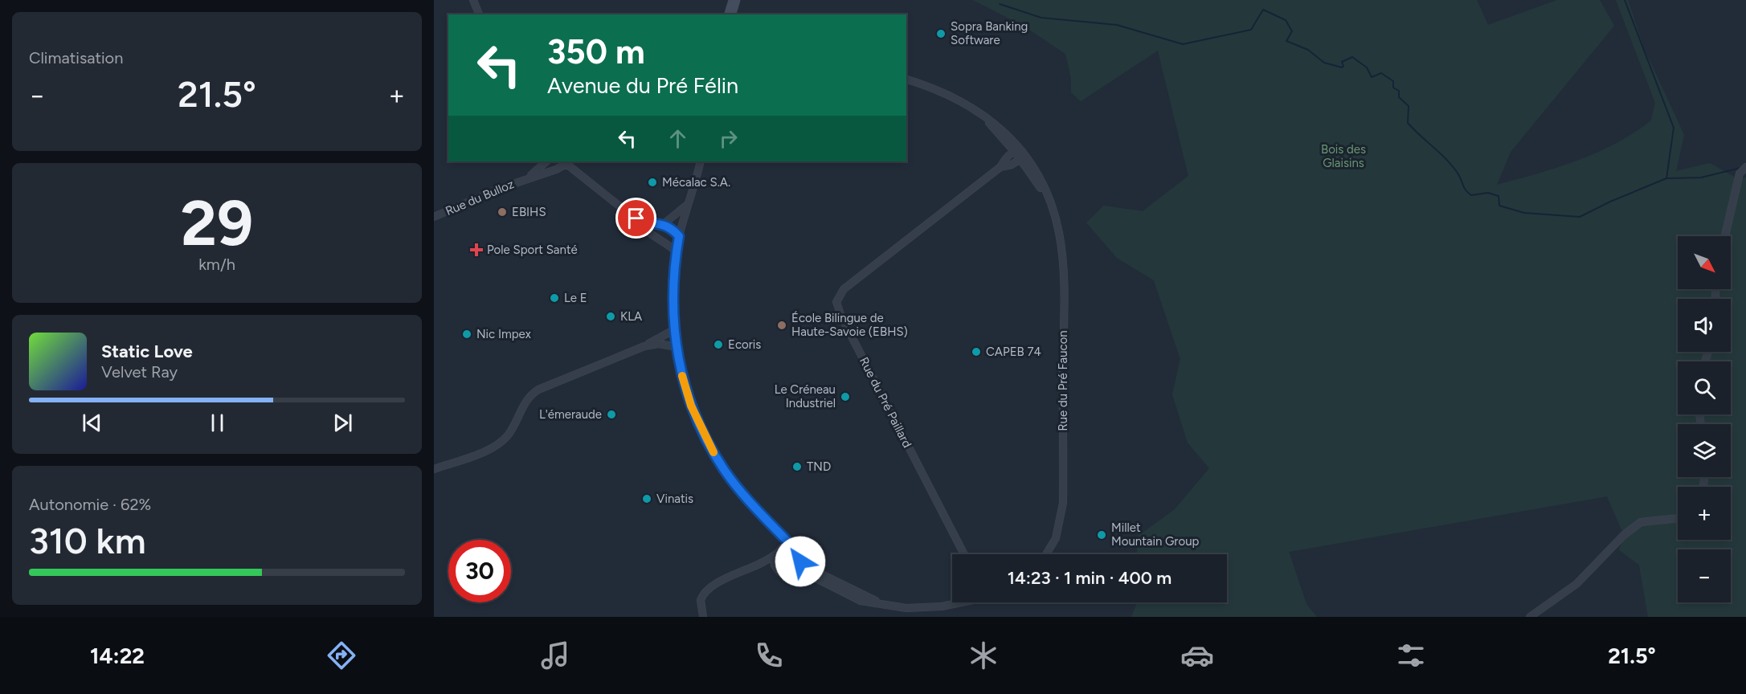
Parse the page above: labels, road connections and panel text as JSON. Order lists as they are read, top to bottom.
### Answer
{
  "streets": {
    "street": ["Rue du Bulloz", "Rue du Pré Faucon", "Rue du Pré Paillard"]
  },
  "crossings": [
    ["Rue du Pré Faucon", "Rue du Pré Paillard"]
  ],
  "parks": ["Bois des Glaisins"],
  "places": {
    "other": [
      "Sopra Banking Software",
      "Mécalac S.A.",
      "EBIHS",
      "Le E",
      "KLA",
      "École Bilingue de Haute-Savoie (EBHS)",
      "Nic Impex",
      "Ecoris",
      "CAPEB 74",
      "Le Créneau Industriel",
      "L'émeraude",
      "TND",
      "Vinatis",
      "Millet Mountain Group"
    ],
    "health": ["Pole Sport Santé"]
  },
  "north": "bottom right",
  "page": {
    "tile": [
      "Climatisation",
      ["29", "km/h"],
      ["Autonomie · 62%", "310 km"]
    ],
    "turn": ["350 m", "Avenue du Pré Félin"],
    "heat": ["−", "21.5°", "+"],
    "map_buttons": ["+", "−"],
    "song": ["Static Love", "Velvet Ray"],
    "limit": "30",
    "trip": "14:23 · 1 min · 400 m",
    "tabs": ["14:22", "21.5°"]
  }
}
